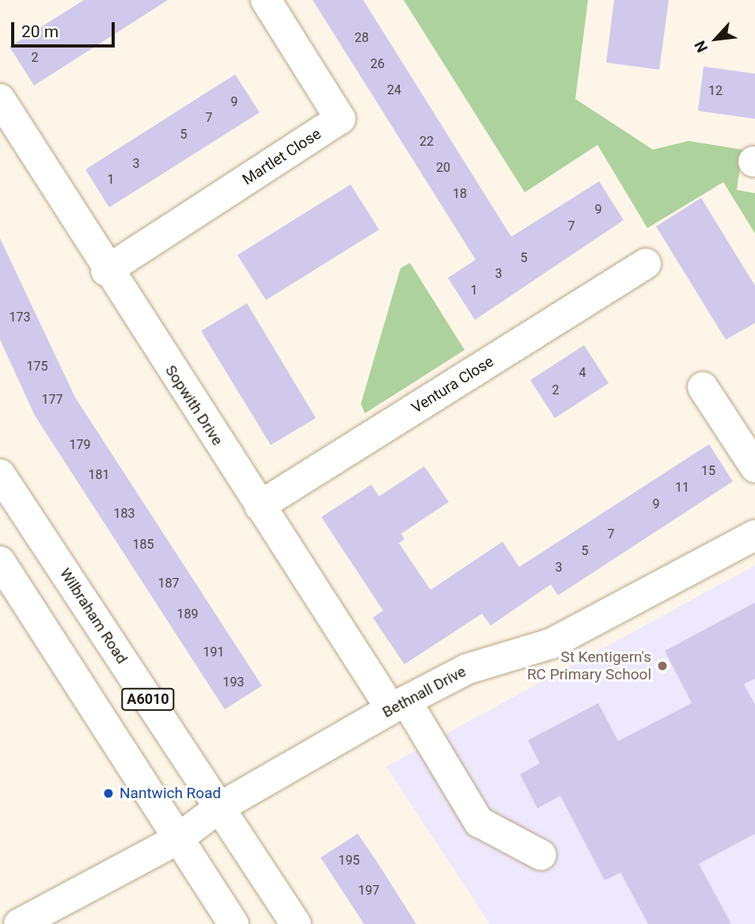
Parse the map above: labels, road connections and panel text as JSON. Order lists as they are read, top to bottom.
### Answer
{
  "streets": {
    "main road": [
      "Martlet Close",
      "Ventura Close",
      "Sopwith Drive",
      "Wilbraham Road",
      "Bethnall Drive",
      "A6010"
    ]
  },
  "crossings": [
    ["Martlet Close", "Sopwith Drive"],
    ["Ventura Close", "Sopwith Drive"],
    ["Sopwith Drive", "Bethnall Drive"],
    ["Wilbraham Road", "Bethnall Drive"]
  ],
  "places": ["St Kentigern's RC Primary School", "Nantwich Road"],
  "house_numbers": [
    "28",
    "2",
    "26",
    "24",
    "12",
    "9",
    "7",
    "5",
    "22",
    "3",
    "20",
    "1",
    "18",
    "9",
    "7",
    "5",
    "3",
    "1",
    "173",
    "175",
    "4",
    "2",
    "177",
    "179",
    "15",
    "181",
    "11",
    "9",
    "183",
    "7",
    "185",
    "5",
    "3",
    "187",
    "189",
    "191",
    "193",
    "195",
    "197"
  ],
  "scale_bar": "20 m",
  "north": "bottom left"
}
